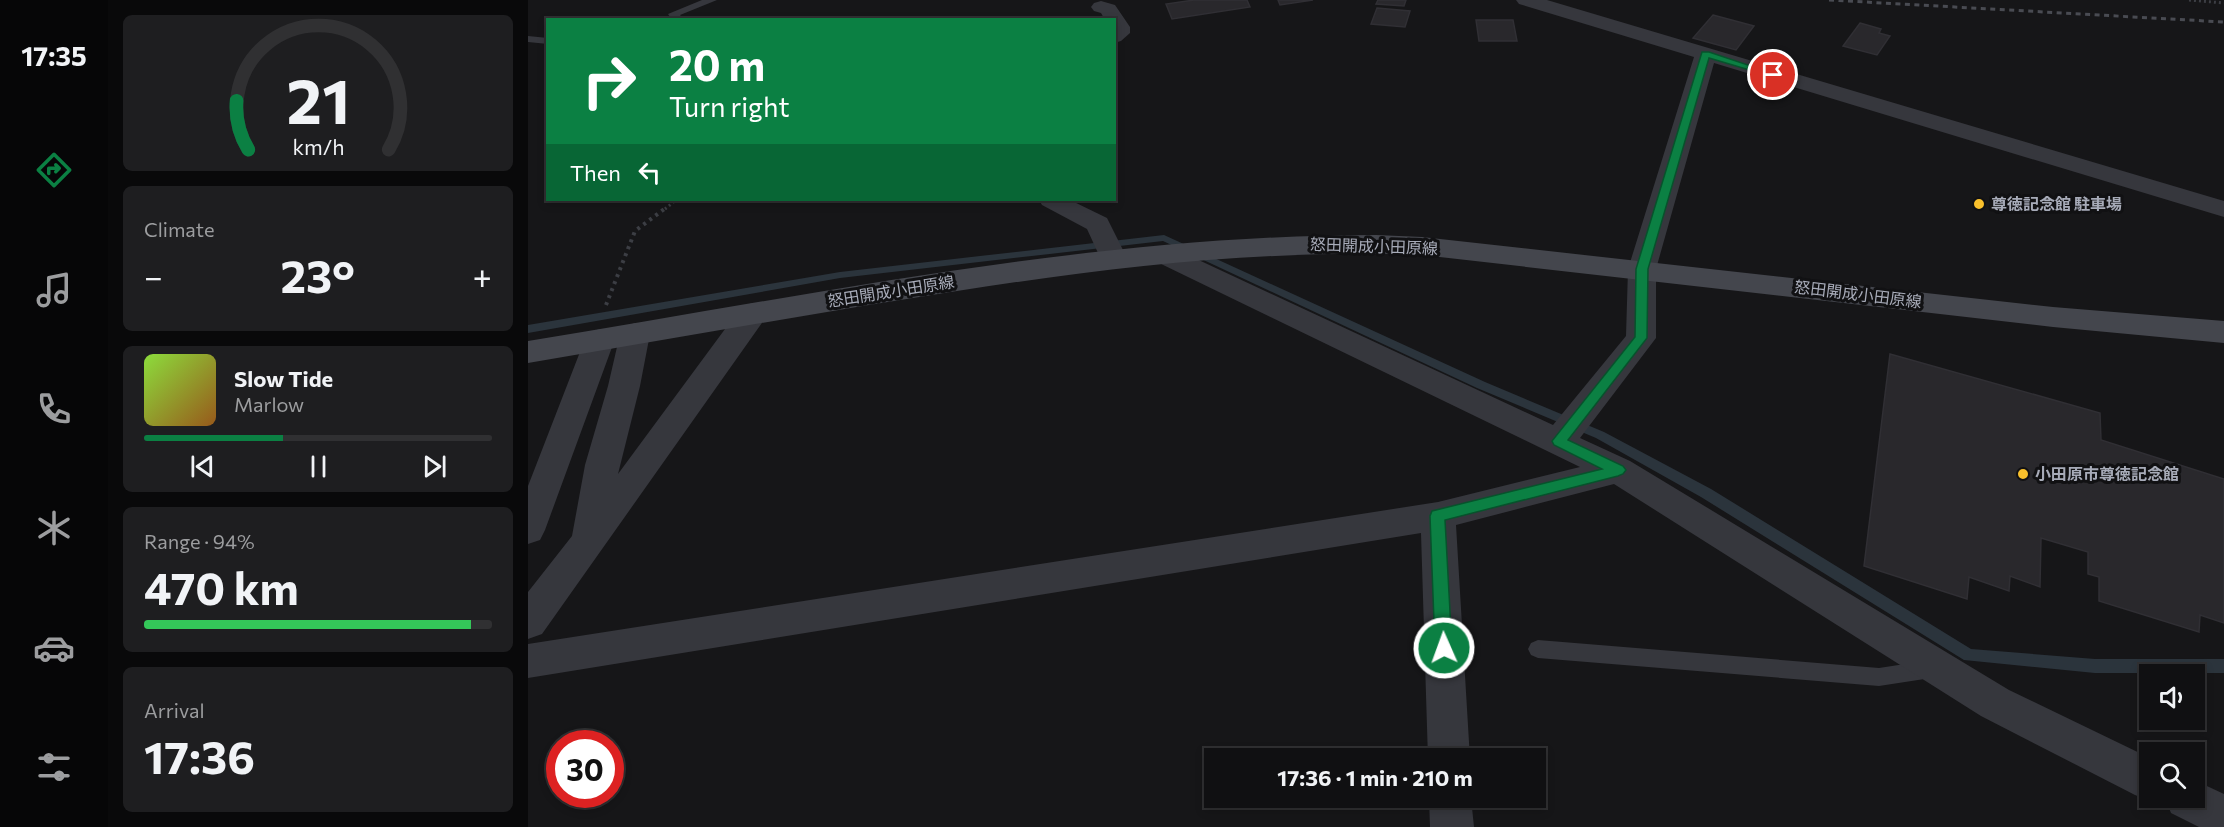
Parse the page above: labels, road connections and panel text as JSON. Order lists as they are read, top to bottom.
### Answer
{
  "streets": {
    "main road": ["怒田開成小田原線"]
  },
  "places": ["尊徳記念館 駐車場", "小田原市尊徳記念館"],
  "page": {
    "tabs": "17:35",
    "turn": ["20 m", "Turn right"],
    "then": "Then",
    "tile": [
      "Climate",
      ["Range · 94%", "470 km"],
      ["Arrival", "17:36"]
    ],
    "heat": ["−", "23°", "+"],
    "song": ["Slow Tide", "Marlow"],
    "limit": "30",
    "trip": "17:36 · 1 min · 210 m",
    "gauge": ["21", "km/h"]
  }
}
